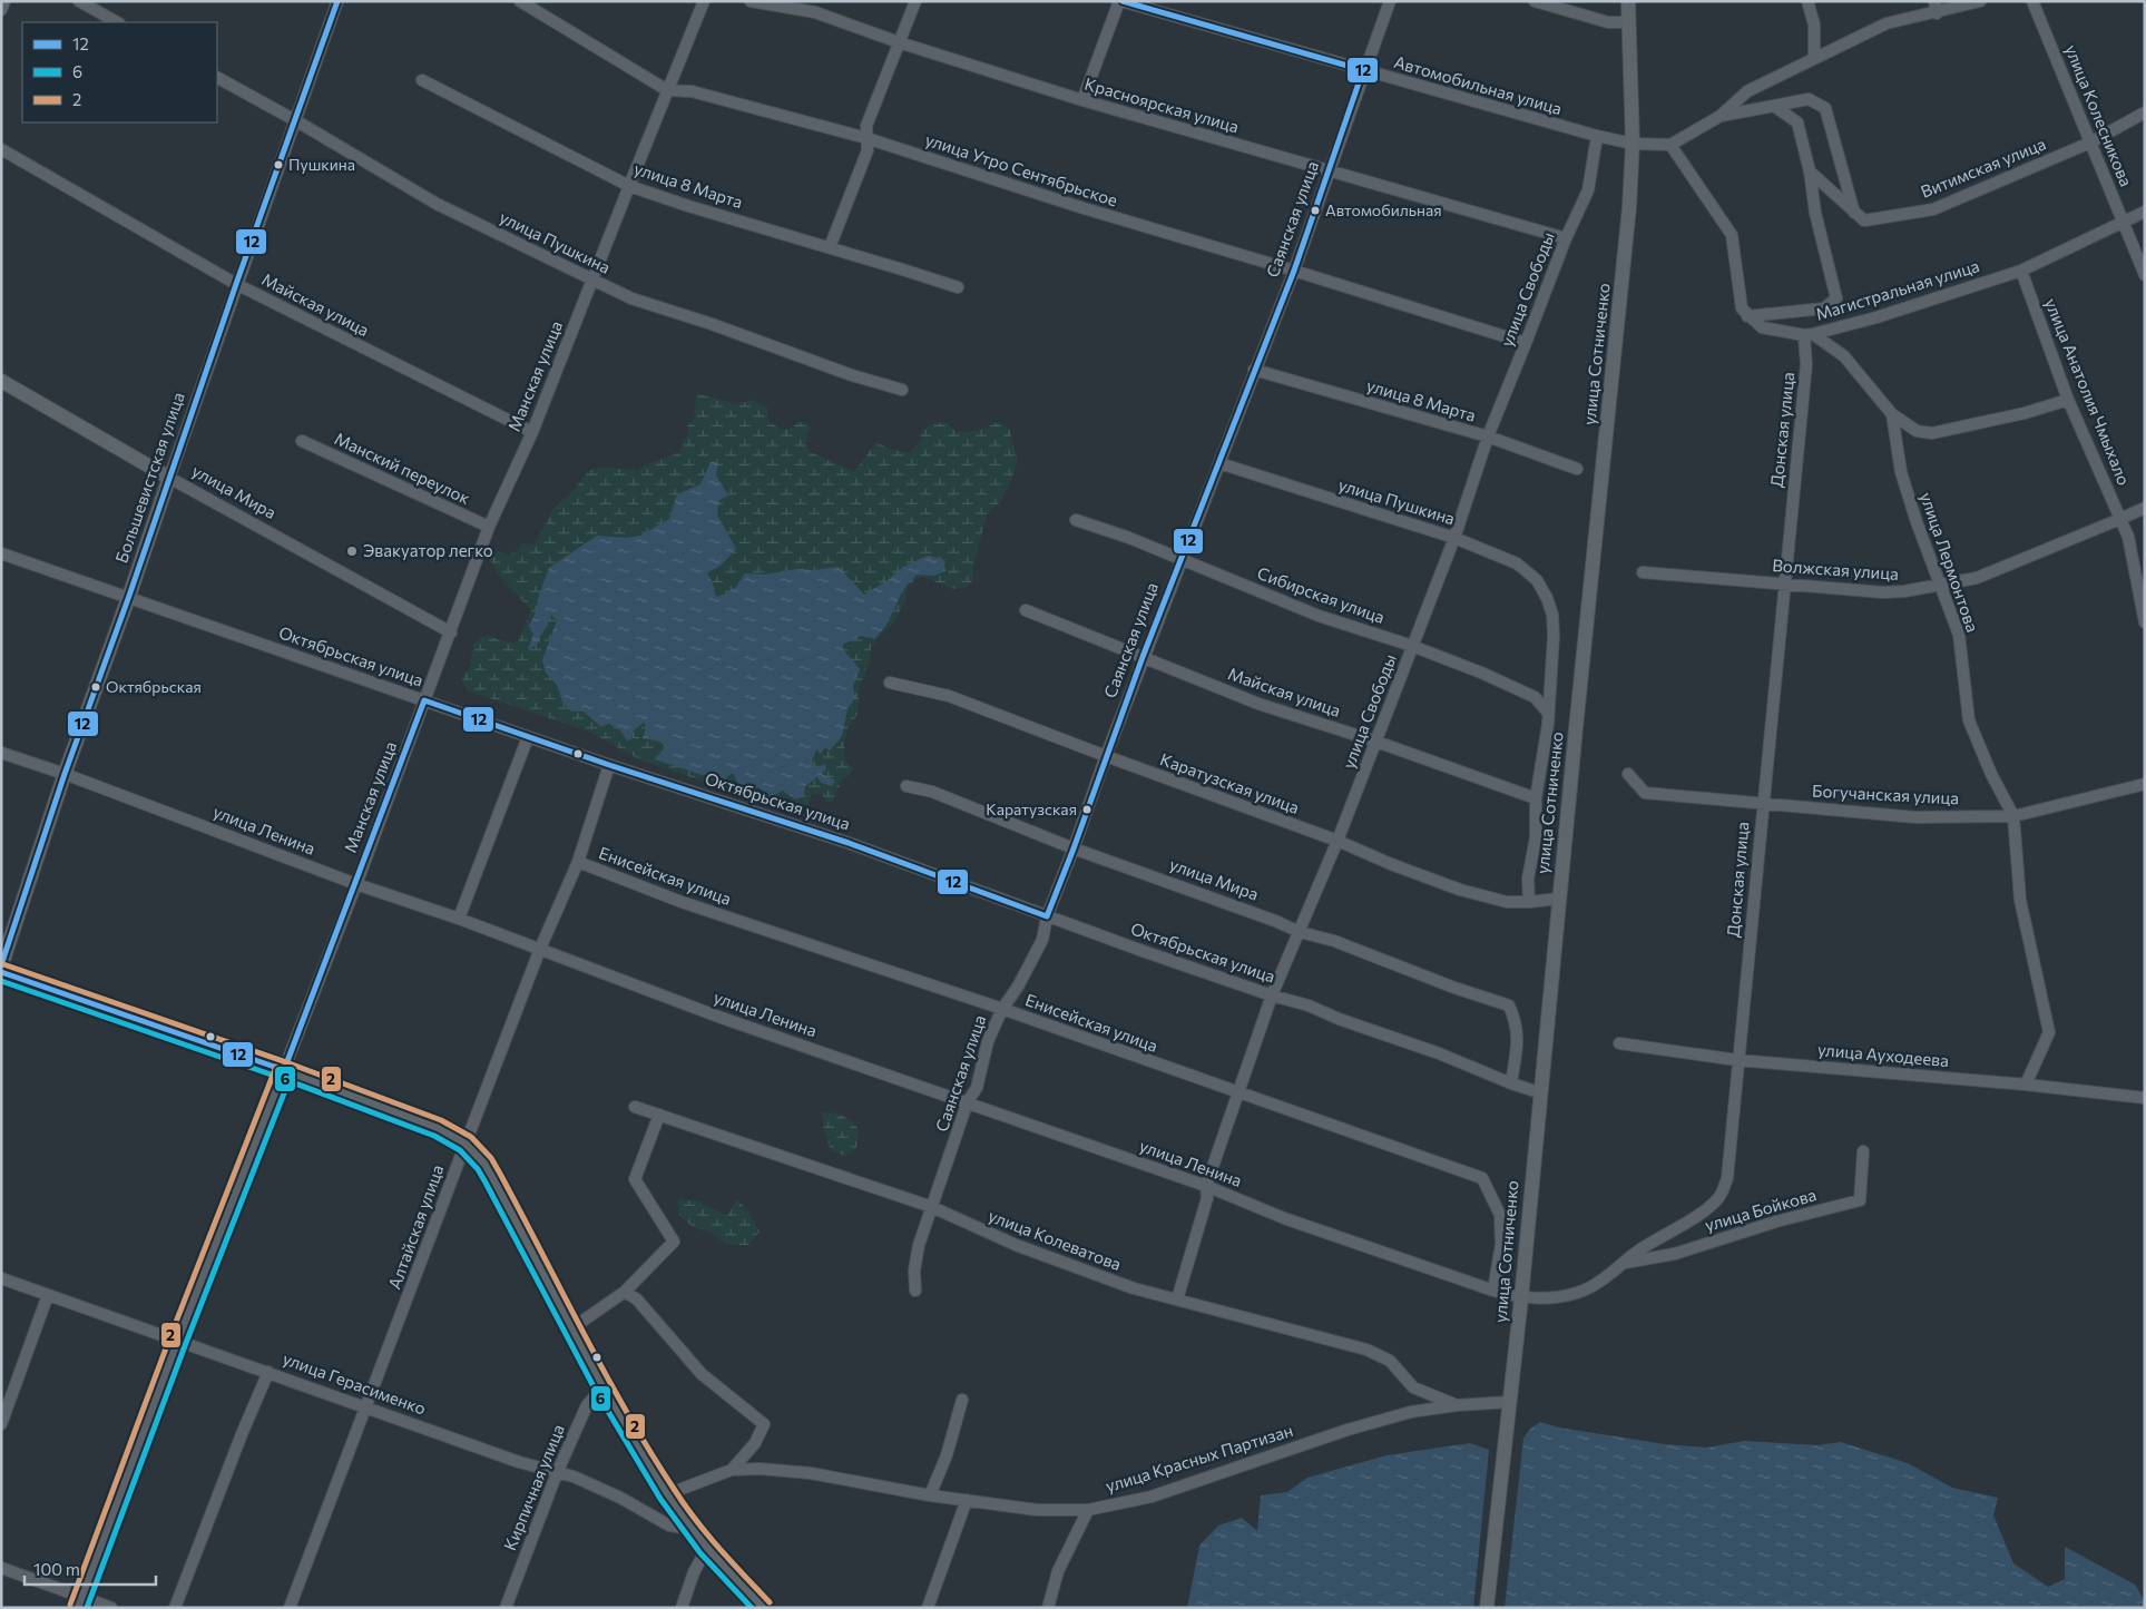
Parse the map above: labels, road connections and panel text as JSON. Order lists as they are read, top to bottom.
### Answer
{
  "streets": {
    "main road": ["улица Сотниченко", "Большевистская улица", "улица Мира"],
    "street": [
      "Автомобильная улица",
      "Красноярская улица",
      "улица Колесникова",
      "Витимская улица",
      "улица Утро Сентябрьское",
      "улица 8 Марта",
      "Саянская улица",
      "улица Пушкина",
      "улица Свободы",
      "Магистральная улица",
      "Майская улица",
      "Манская улица",
      "улица Анатолия Чмыхало",
      "Донская улица",
      "Манский переулок",
      "улица Лермонтова",
      "Волжская улица",
      "Сибирская улица",
      "Октябрьская улица",
      "Каратузская улица",
      "Богучанская улица",
      "улица Ленина",
      "Енисейская улица",
      "улица Ауходеева",
      "улица Бойкова",
      "Алтайская улица",
      "улица Колеватова",
      "улица Герасименко",
      "улица Красных Партизан",
      "Кирпичная улица"
    ]
  },
  "crossings": [
    ["Автомобильная улица", "Саянская улица"],
    ["Автомобильная улица", "улица Свободы"],
    ["Автомобильная улица", "улица Сотниченко"],
    ["Красноярская улица", "Саянская улица"],
    ["Красноярская улица", "улица Свободы"],
    ["улица Колесникова", "Витимская улица"],
    ["улица Колесникова", "Магистральная улица"],
    ["улица Утро Сентябрьское", "Саянская улица"],
    ["улица Утро Сентябрьское", "улица Свободы"],
    ["улица Утро Сентябрьское", "Манская улица"],
    ["улица 8 Марта", "Саянская улица"],
    ["улица 8 Марта", "улица Свободы"],
    ["улица 8 Марта", "Манская улица"],
    ["Саянская улица", "улица Пушкина"],
    ["Саянская улица", "Майская улица"],
    ["Саянская улица", "улица Мира"],
    ["Саянская улица", "Сибирская улица"],
    ["Саянская улица", "Октябрьская улица"],
    ["Саянская улица", "Каратузская улица"],
    ["Саянская улица", "улица Ленина"],
    ["Саянская улица", "Енисейская улица"],
    ["Саянская улица", "улица Колеватова"],
    ["улица Пушкина", "улица Свободы"],
    ["улица Пушкина", "Манская улица"],
    ["улица Пушкина", "Большевистская улица"],
    ["улица Пушкина", "Сибирская улица"],
    ["улица Свободы", "Майская улица"],
    ["улица Свободы", "улица Мира"],
    ["улица Свободы", "Сибирская улица"],
    ["улица Свободы", "Октябрьская улица"],
    ["улица Свободы", "Каратузская улица"],
    ["улица Свободы", "улица Ленина"],
    ["улица Свободы", "Енисейская улица"],
    ["улица Свободы", "улица Колеватова"],
    ["Магистральная улица", "улица Анатолия Чмыхало"],
    ["Магистральная улица", "Донская улица"],
    ["Майская улица", "Манская улица"],
    ["Майская улица", "Большевистская улица"],
    ["улица Сотниченко", "Донская улица"],
    ["улица Сотниченко", "Октябрьская улица"],
    ["улица Сотниченко", "Каратузская улица"],
    ["улица Сотниченко", "улица Ленина"],
    ["улица Сотниченко", "улица Красных Партизан"],
    ["Манская улица", "Манский переулок"],
    ["Манская улица", "улица Мира"],
    ["Манская улица", "Октябрьская улица"],
    ["Манская улица", "улица Ленина"],
    ["Манская улица", "улица Герасименко"],
    ["улица Анатолия Чмыхало", "Волжская улица"],
    ["Донская улица", "Волжская улица"],
    ["Донская улица", "Богучанская улица"],
    ["Донская улица", "улица Ленина"],
    ["Донская улица", "улица Ауходеева"],
    ["Донская улица", "улица Бойкова"],
    ["Большевистская улица", "улица Мира"],
    ["Большевистская улица", "Октябрьская улица"],
    ["Большевистская улица", "улица Ленина"],
    ["улица Мира", "Октябрьская улица"],
    ["улица Лермонтова", "Волжская улица"],
    ["улица Лермонтова", "Богучанская улица"],
    ["улица Лермонтова", "улица Ауходеева"],
    ["Октябрьская улица", "Алтайская улица"],
    ["улица Ленина", "Енисейская улица"],
    ["улица Ленина", "Алтайская улица"],
    ["Енисейская улица", "Алтайская улица"],
    ["Алтайская улица", "улица Герасименко"],
    ["улица Колеватова", "улица Красных Партизан"],
    ["улица Герасименко", "Кирпичная улица"]
  ],
  "places": [
    "Пушкина",
    "Автомобильная",
    "Эвакуатор легко",
    "Октябрьская",
    "Каратузская"
  ],
  "lines": ["transit line 12", "transit line 2", "transit line 6"],
  "legend": ["12", "6", "2"],
  "scale_bar": "100 m"
}
